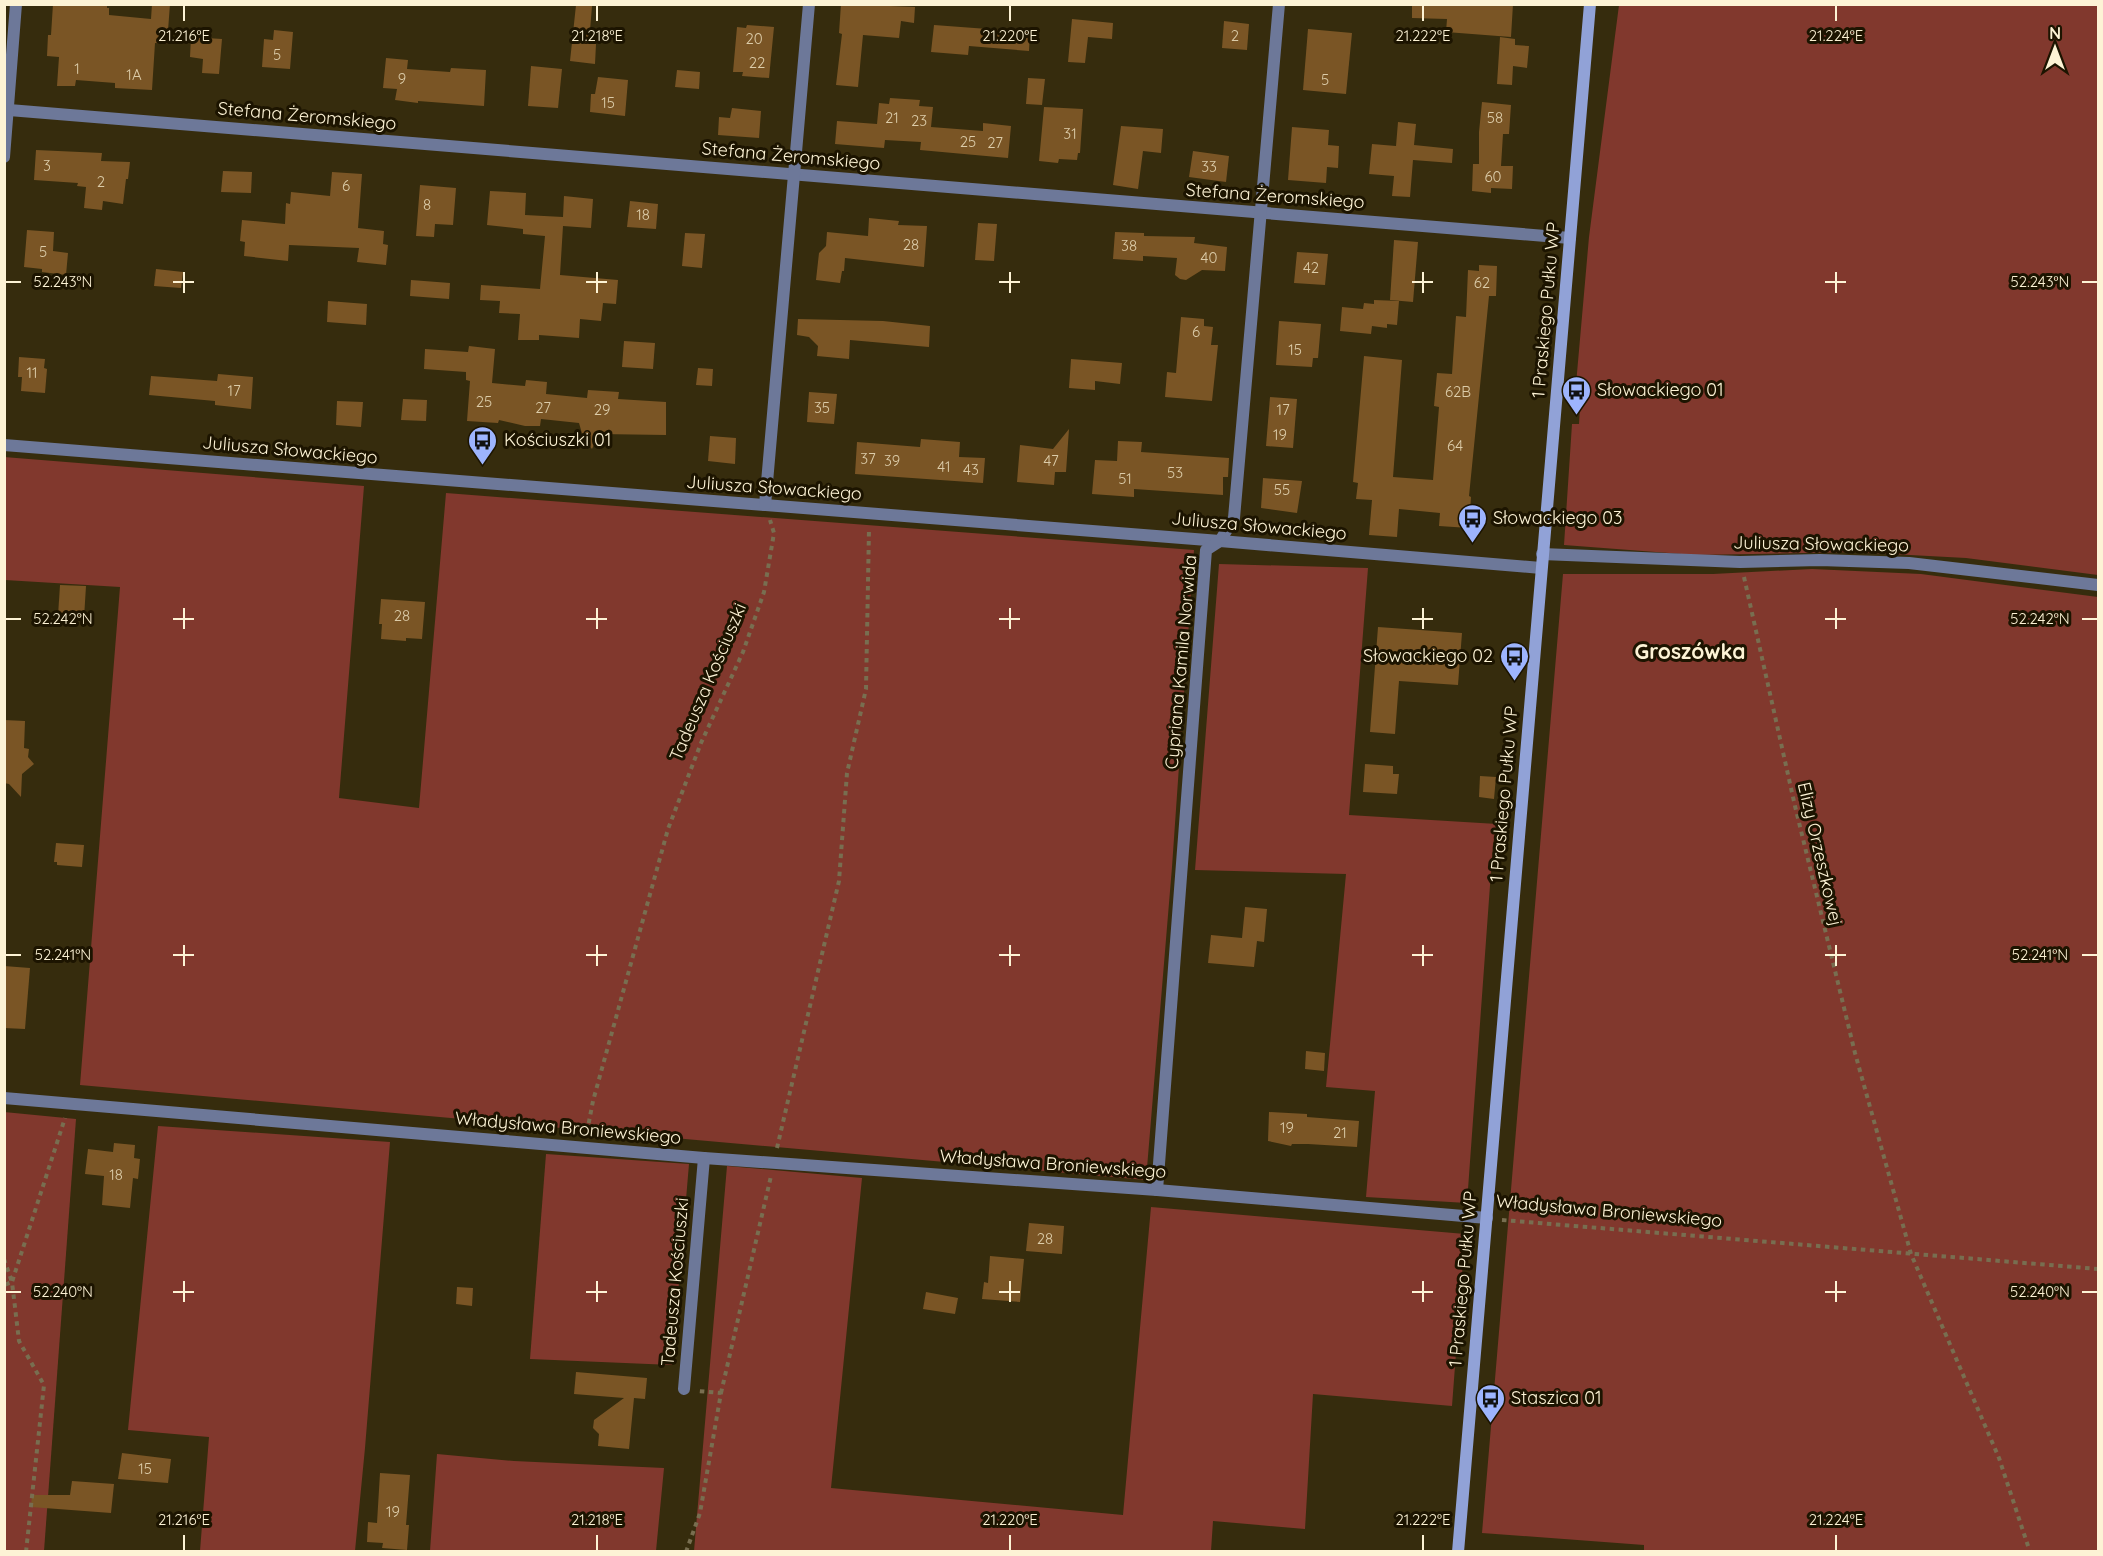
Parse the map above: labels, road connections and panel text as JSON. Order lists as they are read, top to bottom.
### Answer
{
  "streets": {
    "street": [
      "Stefana Żeromskiego",
      "1 Praskiego Pułku WP",
      "Juliusza Słowackiego",
      "Cypriana Kamila Norwida",
      "Tadeusza Kościuszki",
      "Władysława Broniewskiego"
    ],
    "path": ["Elizy Orzeszkowej"]
  },
  "crossings": [
    ["Stefana Żeromskiego", "1 Praskiego Pułku WP"],
    ["Stefana Żeromskiego", "Cypriana Kamila Norwida"],
    ["1 Praskiego Pułku WP", "Juliusza Słowackiego"],
    ["1 Praskiego Pułku WP", "Władysława Broniewskiego"],
    ["Juliusza Słowackiego", "Cypriana Kamila Norwida"],
    ["Juliusza Słowackiego", "Tadeusza Kościuszki"],
    ["Juliusza Słowackiego", "Elizy Orzeszkowej"],
    ["Cypriana Kamila Norwida", "Władysława Broniewskiego"],
    ["Tadeusza Kościuszki", "Władysława Broniewskiego"],
    ["Elizy Orzeszkowej", "Władysława Broniewskiego"]
  ],
  "districts": ["Groszówka"],
  "places": {
    "bus stop": [
      "Słowackiego 01",
      "Kościuszki 01",
      "Słowackiego 03",
      "Słowackiego 02",
      "Staszica 01"
    ]
  },
  "house_numbers": [
    "2",
    "20",
    "5",
    "22",
    "1",
    "1A",
    "9",
    "5",
    "15",
    "21",
    "58",
    "23",
    "31",
    "25",
    "27",
    "3",
    "33",
    "60",
    "2",
    "6",
    "8",
    "18",
    "28",
    "38",
    "5",
    "40",
    "42",
    "62",
    "6",
    "15",
    "11",
    "17",
    "62B",
    "25",
    "27",
    "35",
    "29",
    "17",
    "19",
    "64",
    "37",
    "39",
    "47",
    "41",
    "43",
    "53",
    "51",
    "55",
    "28",
    "19",
    "21",
    "18",
    "28",
    "15",
    "19"
  ],
  "north": "top",
  "coordinates": [
    "21.216°E",
    "21.218°E",
    "21.220°E",
    "21.222°E",
    "21.224°E",
    "52.243°N",
    "52.242°N",
    "52.241°N",
    "52.240°N"
  ]
}
